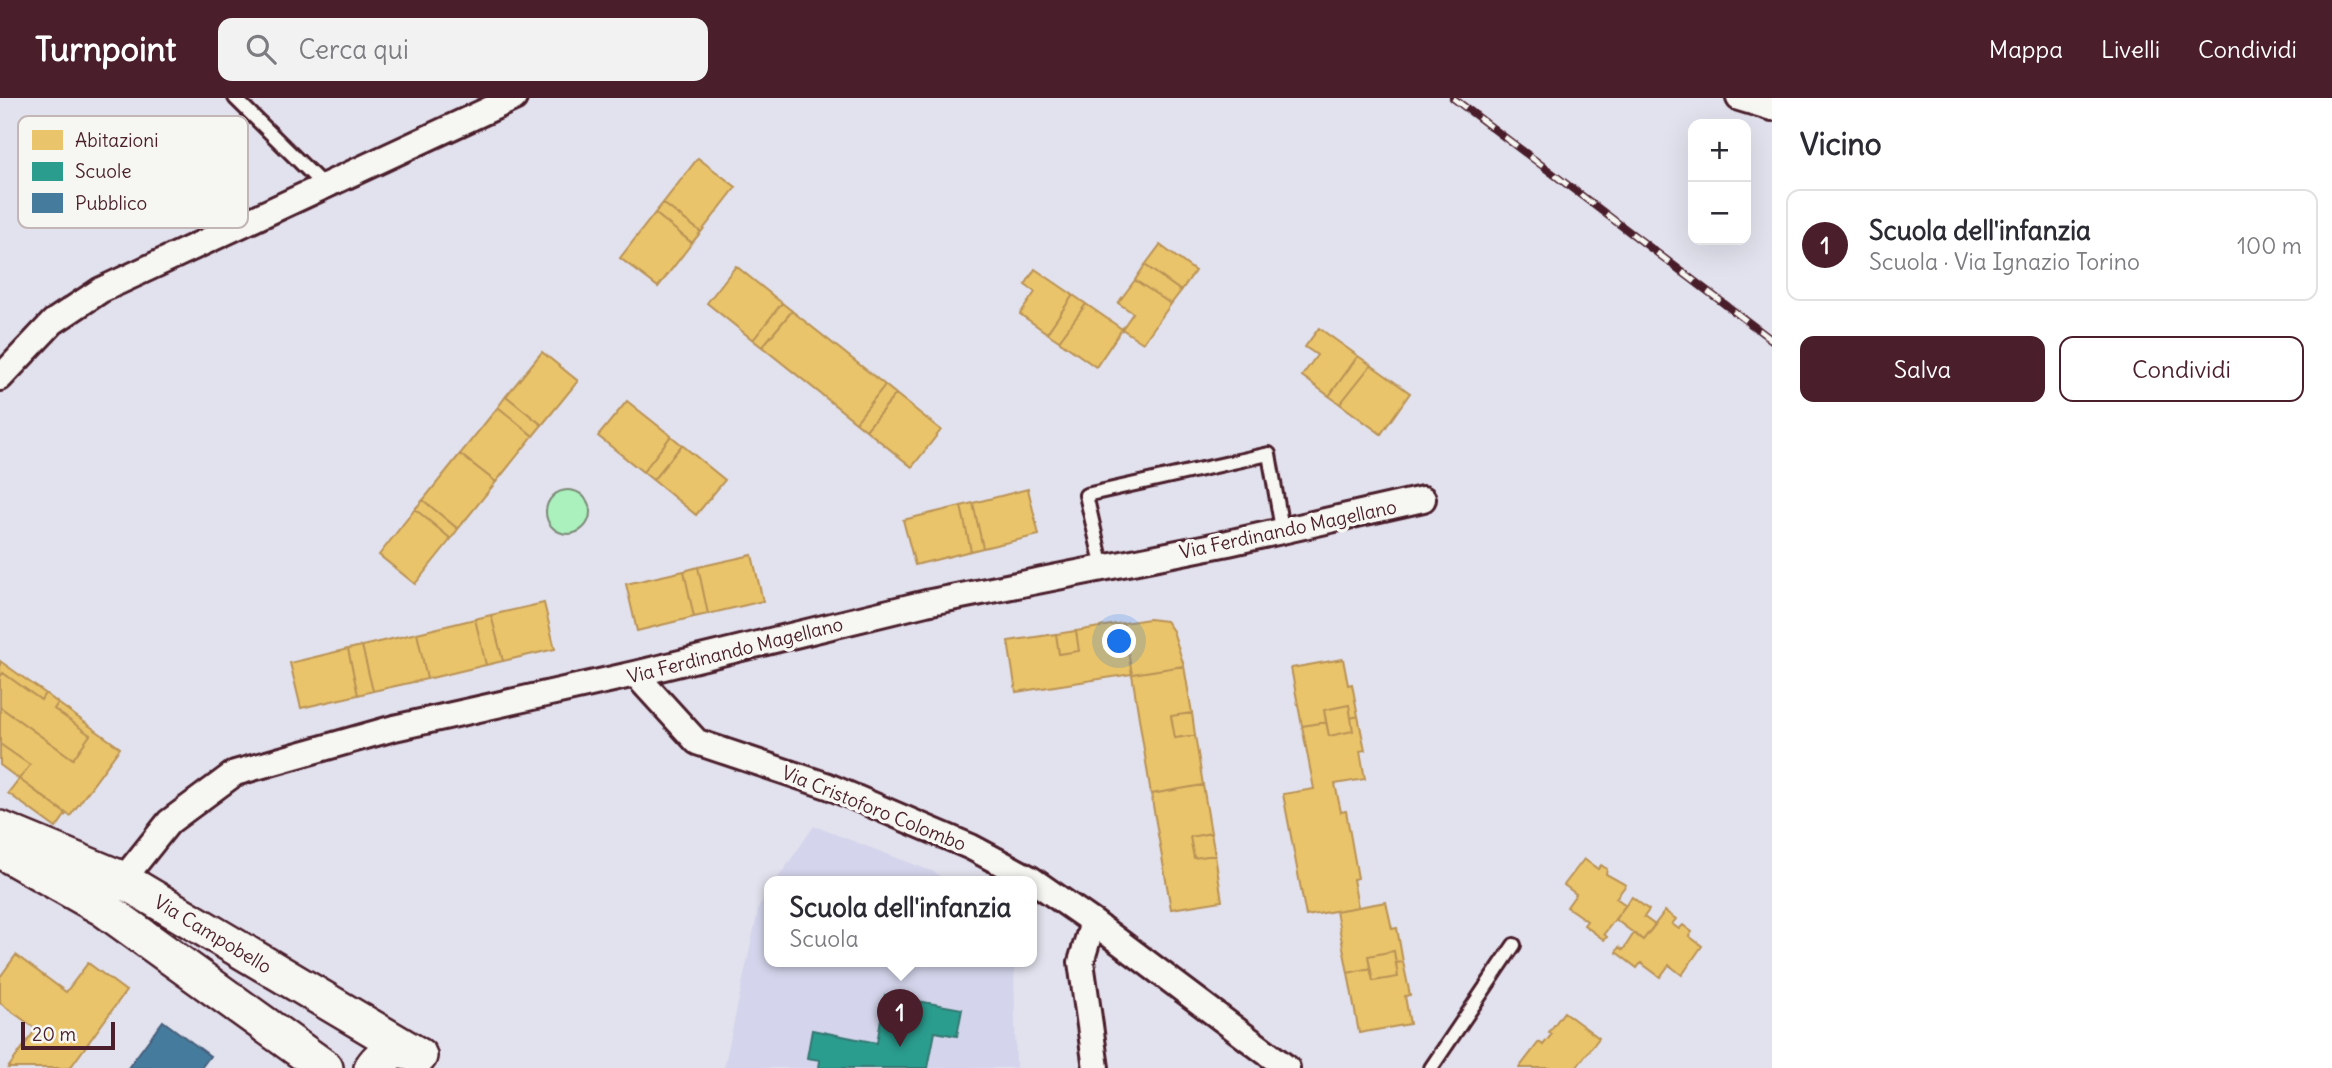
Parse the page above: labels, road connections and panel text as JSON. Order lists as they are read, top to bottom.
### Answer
{
  "streets": {
    "main road": ["Via Campobello"],
    "street": ["Via Ferdinando Magellano", "Via Cristoforo Colombo"]
  },
  "crossings": [
    ["Via Ferdinando Magellano", "Via Cristoforo Colombo"],
    ["Via Ferdinando Magellano", "Via Campobello"]
  ],
  "legend": ["Abitazioni", "Scuole", "Pubblico"],
  "scale_bar": "20 m",
  "page": {
    "header": "Turnpoint",
    "search": "Cerca qui",
    "nav": ["Mappa", "Livelli", "Condividi"],
    "heading": "Vicino",
    "map_buttons": ["+", "−"],
    "list": [
      {
        "mark": "1",
        "name": "Scuola dell'infanzia",
        "note": "Scuola · Via Ignazio Torino",
        "value": "100 m"
      }
    ],
    "buttons": ["Salva", "Condividi"],
    "popup": ["Scuola dell'infanzia", "Scuola"],
    "pins": "1",
    "scale": "20 m"
  }
}
